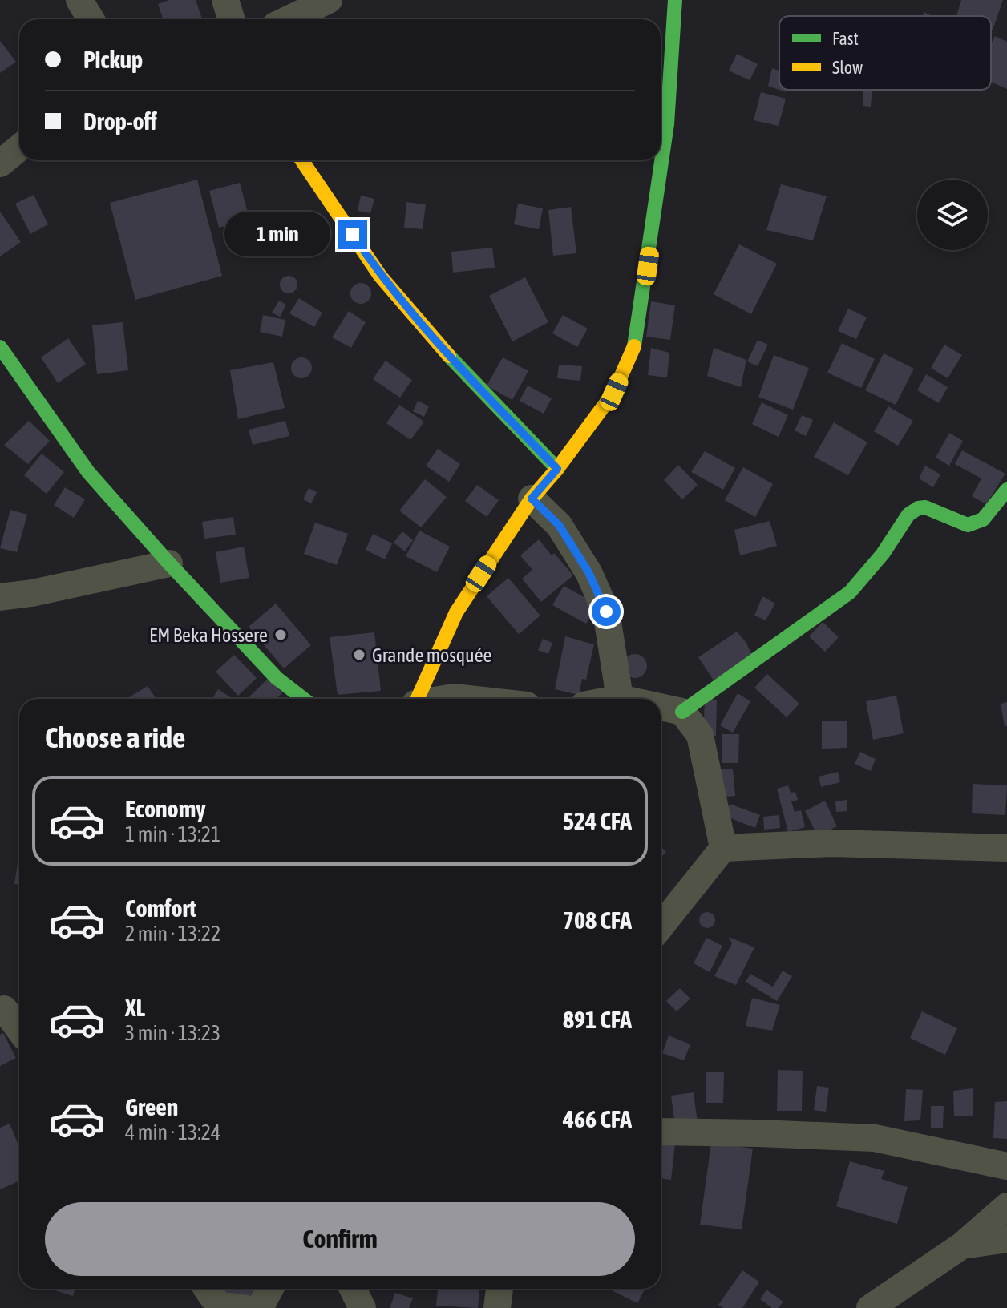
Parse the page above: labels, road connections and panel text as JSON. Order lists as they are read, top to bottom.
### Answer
{
  "places": ["EM Beka Hossere", "Grande mosquée"],
  "legend": ["Fast", "Slow"],
  "page": {
    "banner": ["Pickup", "Drop-off"],
    "bubble": "1 min",
    "heading": "Choose a ride",
    "list": [
      {
        "name": "Economy",
        "note": "1 min · 13:21",
        "value": "524 CFA"
      },
      {
        "name": "Comfort",
        "note": "2 min · 13:22",
        "value": "708 CFA"
      },
      {
        "name": "XL",
        "note": "3 min · 13:23",
        "value": "891 CFA"
      },
      {
        "name": "Green",
        "note": "4 min · 13:24",
        "value": "466 CFA"
      }
    ],
    "buttons": "Confirm"
  }
}
